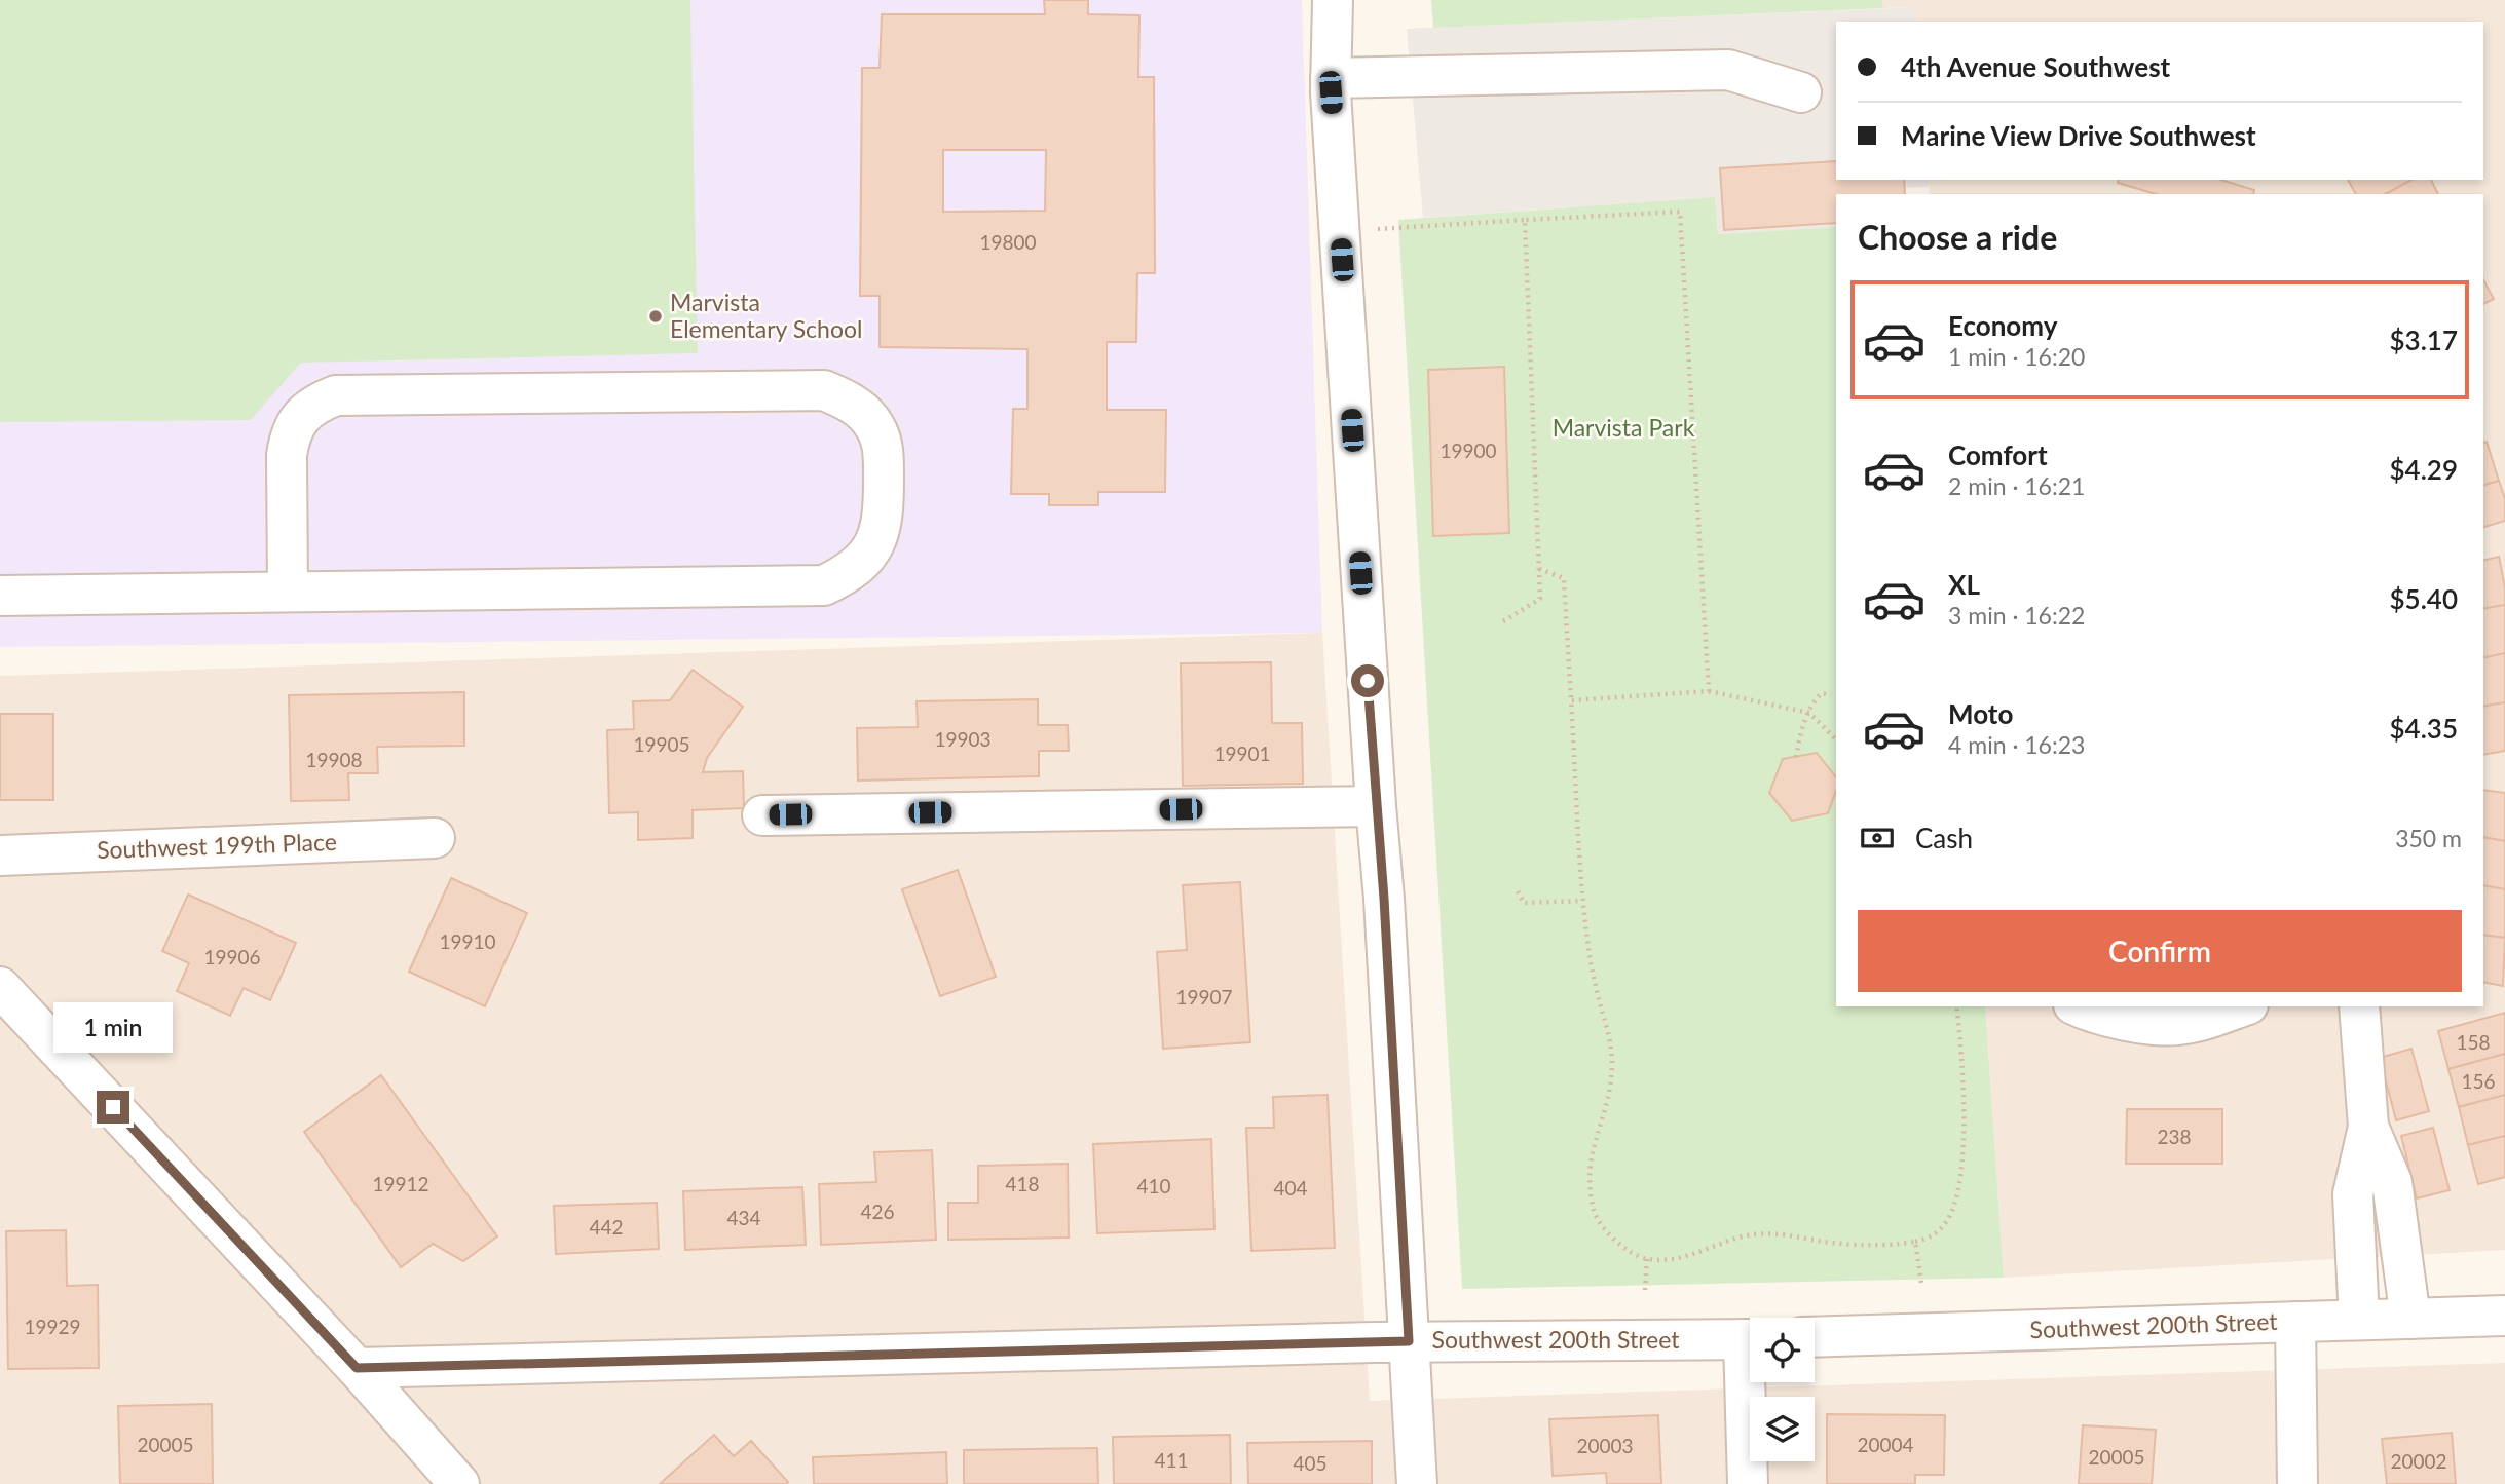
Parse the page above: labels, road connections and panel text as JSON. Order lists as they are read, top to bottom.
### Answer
{
  "streets": {
    "street": ["Southwest 199th Place", "Southwest 200th Street"]
  },
  "parks": ["Marvista Park"],
  "places": ["Marvista Elementary School"],
  "house_numbers": [
    "19800",
    "19900",
    "19903",
    "19905",
    "19901",
    "19908",
    "19910",
    "19906",
    "19907",
    "158",
    "156",
    "238",
    "19912",
    "418",
    "410",
    "404",
    "426",
    "434",
    "442",
    "19929",
    "20005",
    "20004",
    "20003",
    "20005",
    "411",
    "20002",
    "405"
  ],
  "page": {
    "banner": ["4th Avenue Southwest", "Marine View Drive Southwest"],
    "heading": "Choose a ride",
    "list": [
      {
        "name": "Economy",
        "note": "1 min · 16:20",
        "value": "$3.17"
      },
      {
        "name": "Comfort",
        "note": "2 min · 16:21",
        "value": "$4.29"
      },
      {
        "name": "XL",
        "note": "3 min · 16:22",
        "value": "$5.40"
      },
      {
        "name": "Moto",
        "note": "4 min · 16:23",
        "value": "$4.35"
      }
    ],
    "pay": ["Cash", "350 m"],
    "buttons": "Confirm",
    "bubble": "1 min"
  }
}
